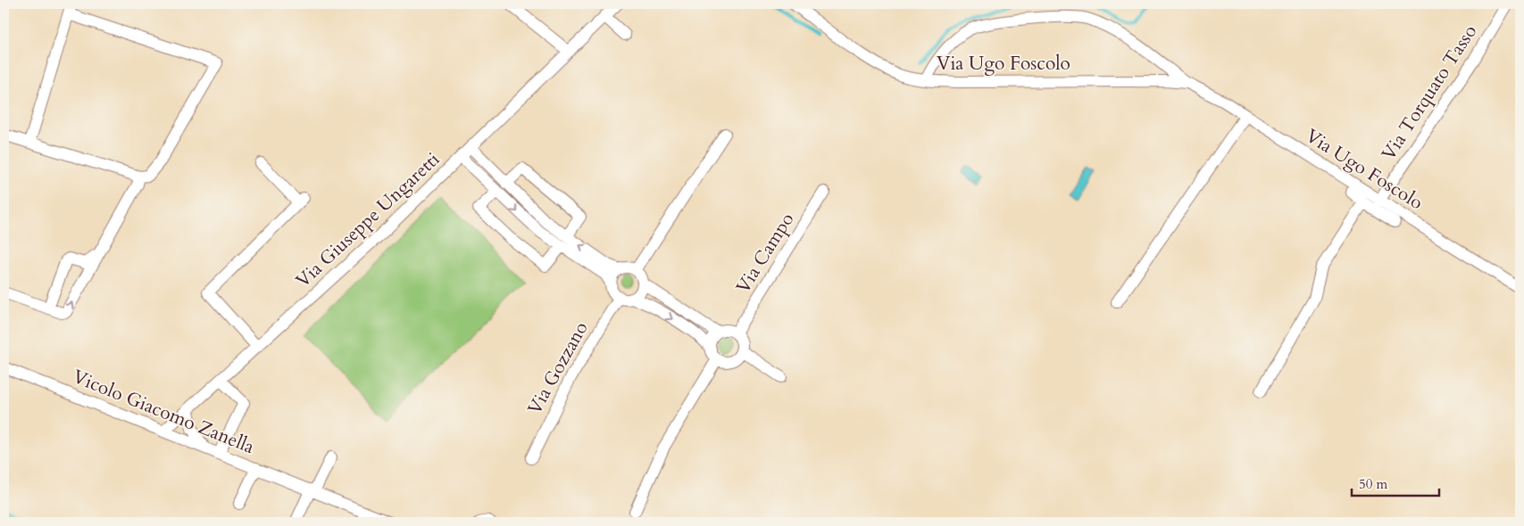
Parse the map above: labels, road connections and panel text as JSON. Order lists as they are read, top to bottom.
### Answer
{
  "streets": {
    "street": [
      "Via Ugo Foscolo",
      "Via Torquato Tasso",
      "Via Giuseppe Ungaretti",
      "Via Campo",
      "Via Gozzano",
      "Vicolo Giacomo Zanella"
    ]
  },
  "crossings": [
    ["Via Ugo Foscolo", "Via Torquato Tasso"],
    ["Via Giuseppe Ungaretti", "Vicolo Giacomo Zanella"]
  ],
  "scale_bar": "50 m"
}
